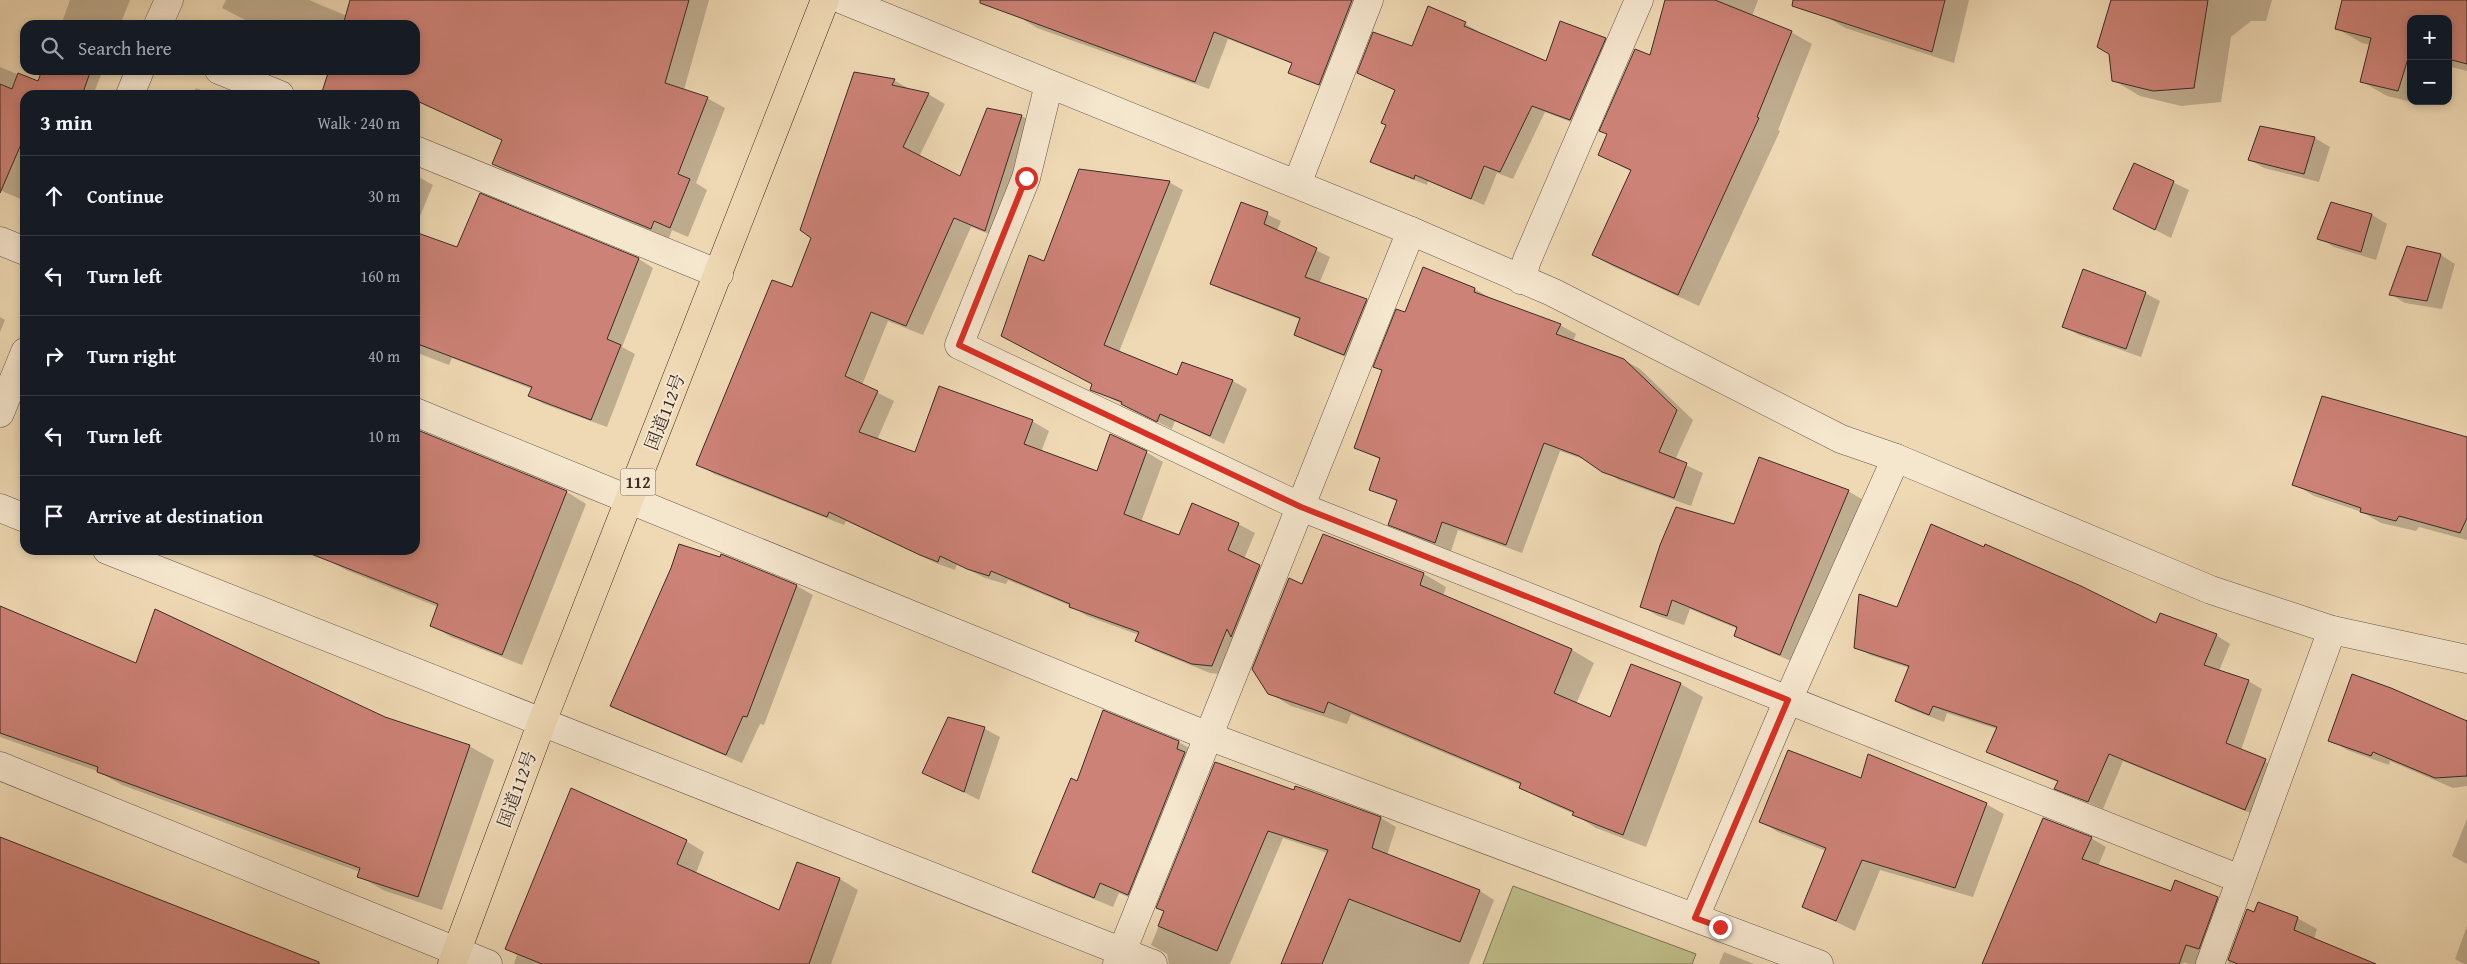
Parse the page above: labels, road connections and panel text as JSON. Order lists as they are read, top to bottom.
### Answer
{
  "streets": {
    "highway": ["国道112号", "112"]
  },
  "page": {
    "map_buttons": ["+", "−"],
    "search": "Search here",
    "heading": ["3 min", "Walk · 240 m"],
    "list": [
      ["Continue", "30 m"],
      ["Turn left", "160 m"],
      ["Turn right", "40 m"],
      ["Turn left", "10 m"],
      "Arrive at destination"
    ]
  }
}
